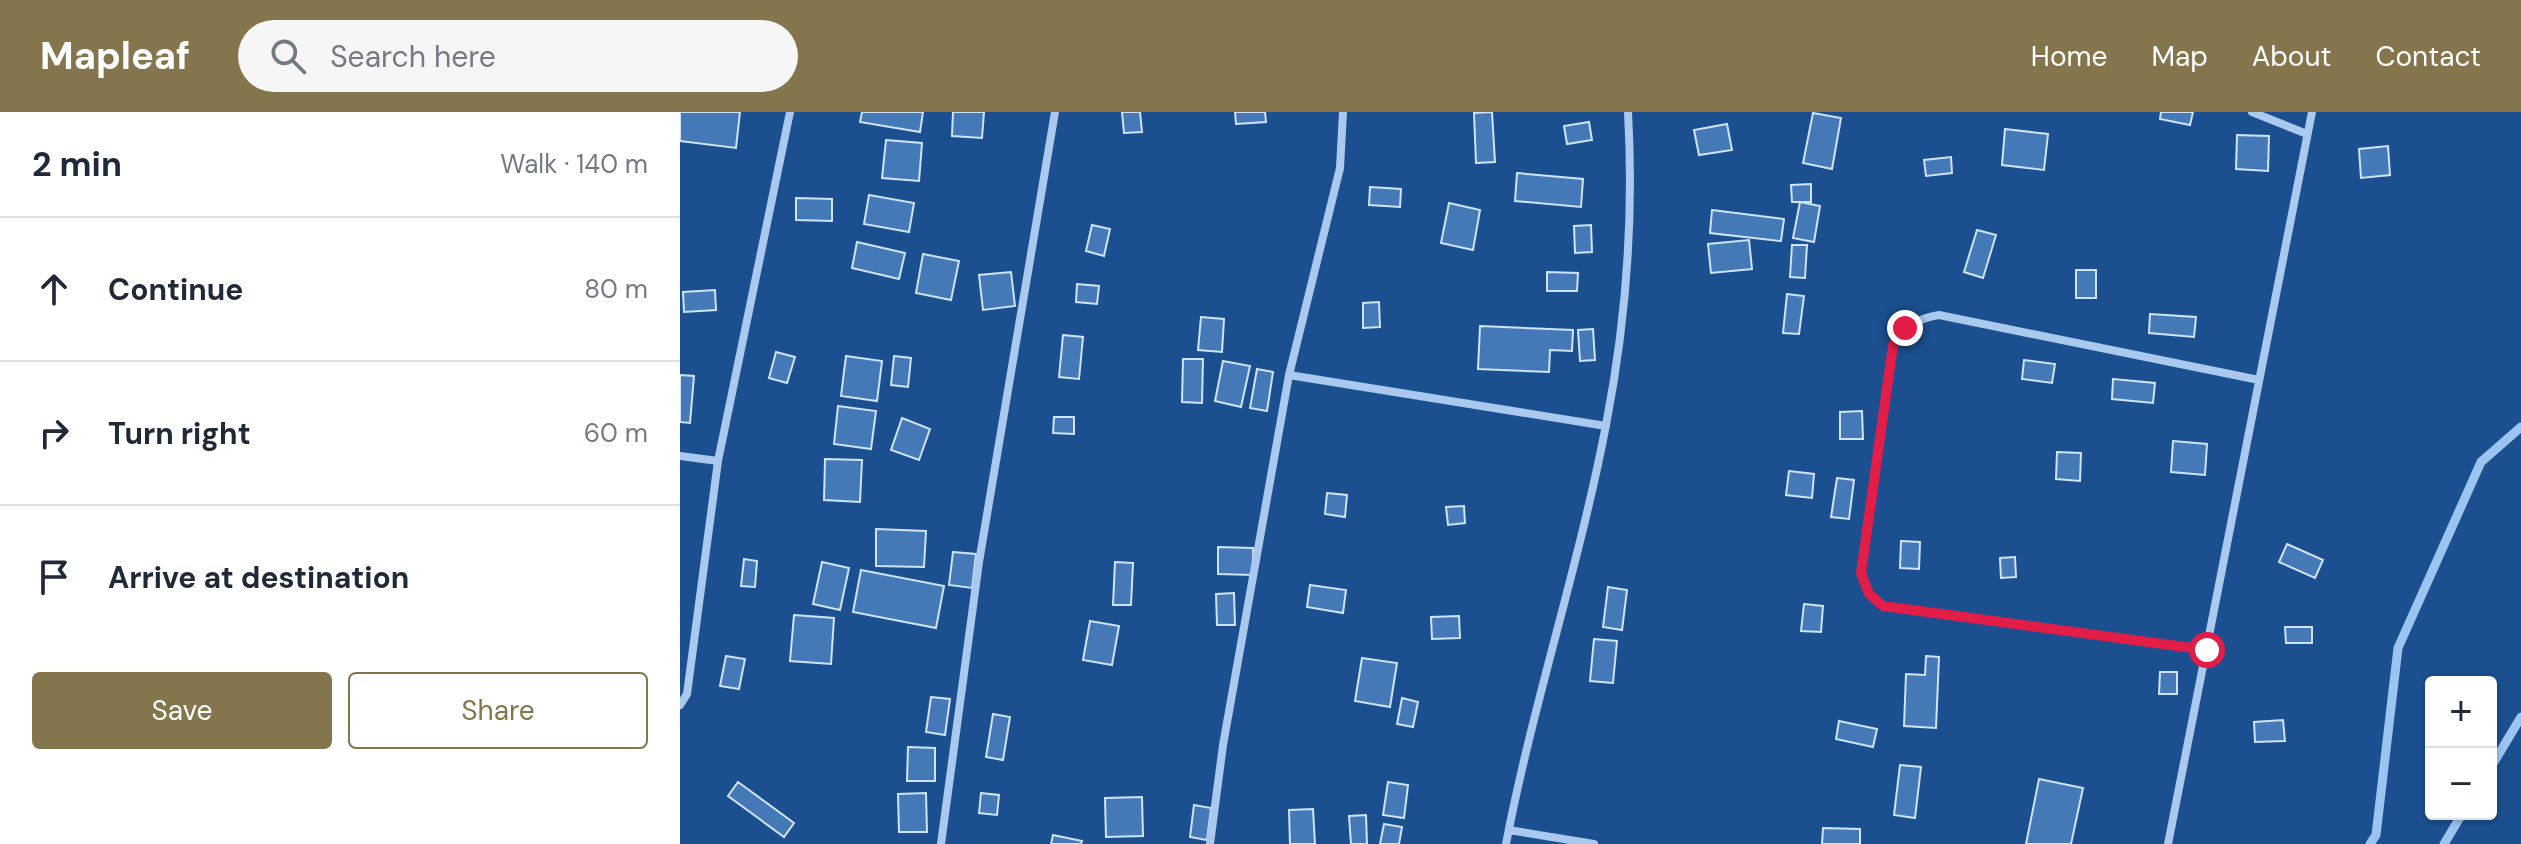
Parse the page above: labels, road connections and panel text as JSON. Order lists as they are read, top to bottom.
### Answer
{
  "page": {
    "header": "Mapleaf",
    "search": "Search here",
    "nav": [
      "Home",
      "Map",
      "About",
      "Contact"
    ],
    "heading": ["2 min", "Walk · 140 m"],
    "list": [
      ["Continue", "80 m"],
      ["Turn right", "60 m"],
      "Arrive at destination"
    ],
    "buttons": ["Save", "Share"],
    "map_buttons": ["+", "−"]
  }
}
